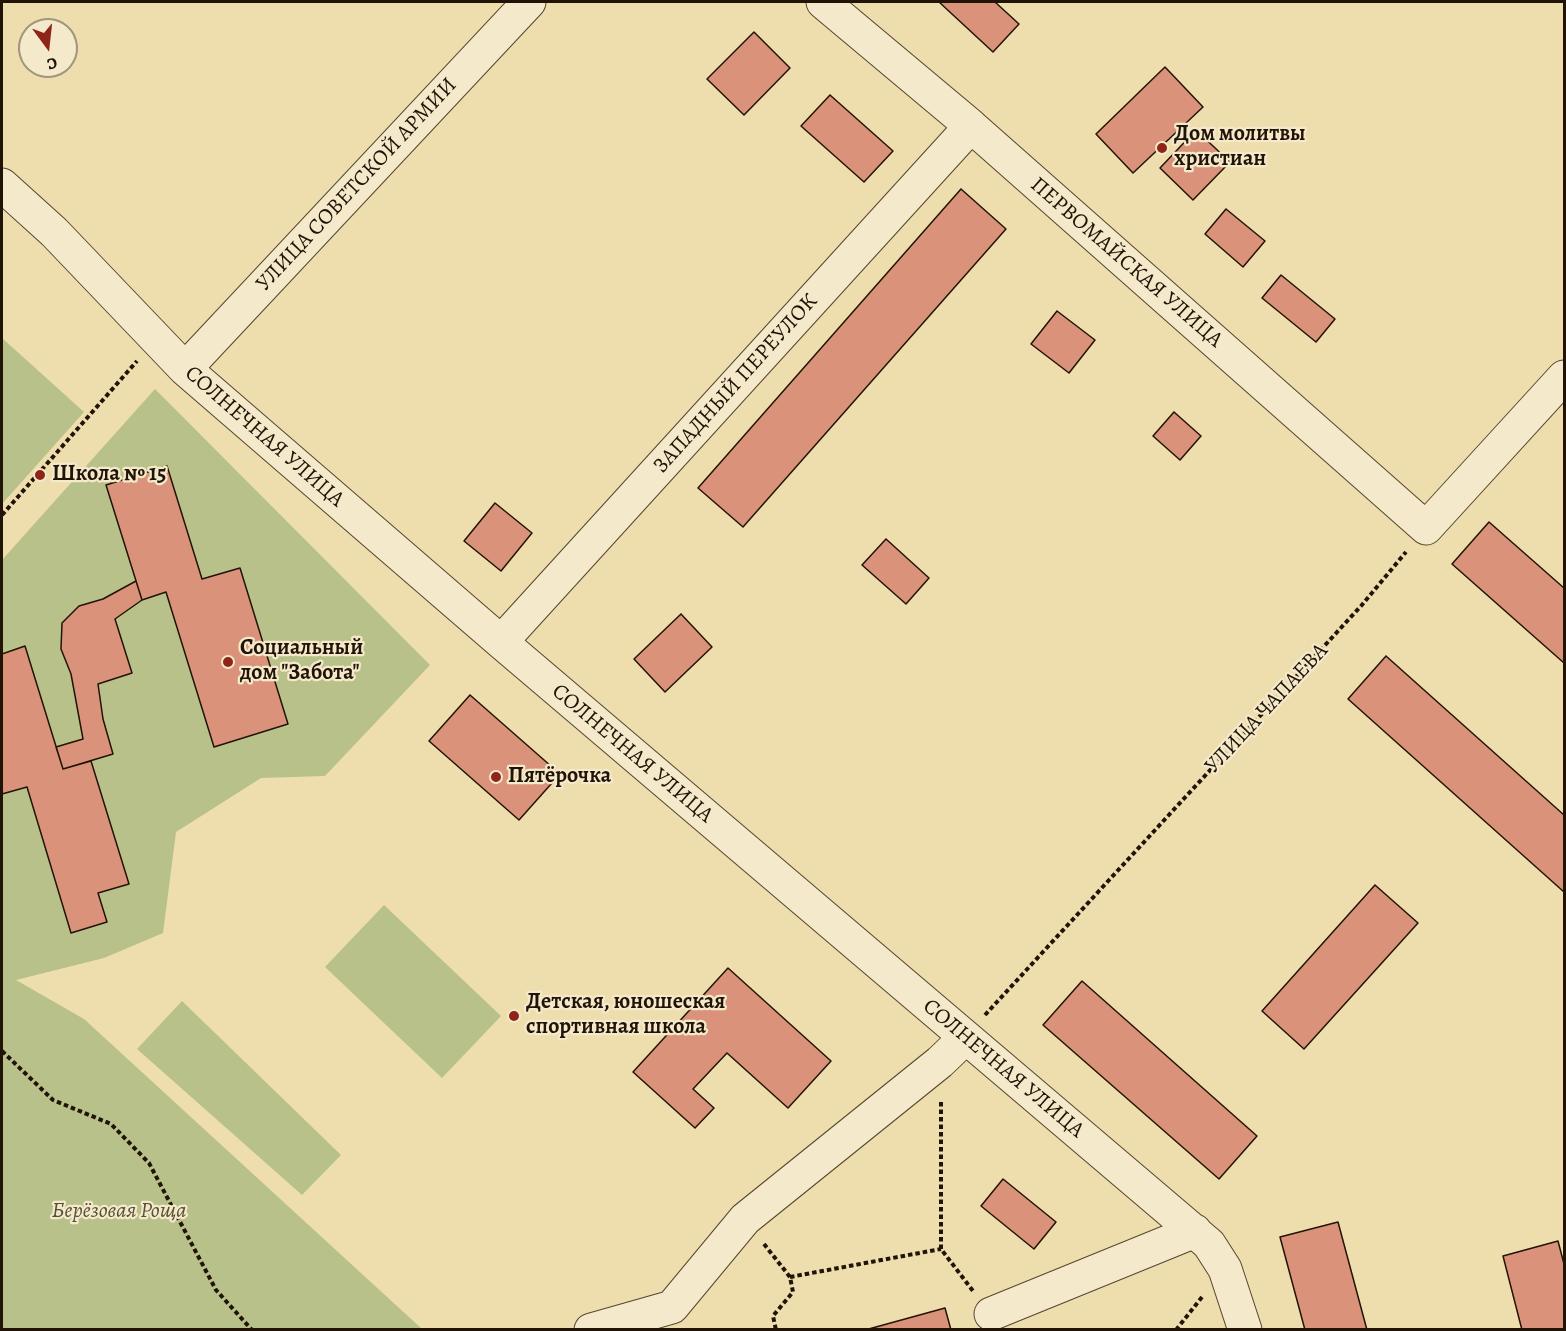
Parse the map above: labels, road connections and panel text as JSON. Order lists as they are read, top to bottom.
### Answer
{
  "streets": {
    "street": [
      "УЛИЦА СОВЕТСКОЙ АРМИИ",
      "ПЕРВОМАЙСКАЯ УЛИЦА",
      "ЗАПАДНЫЙ ПЕРЕУЛОК",
      "СОЛНЕЧНАЯ УЛИЦА"
    ],
    "path": ["УЛИЦА ЧАПАЕВА"]
  },
  "crossings": [
    ["УЛИЦА СОВЕТСКОЙ АРМИИ", "СОЛНЕЧНАЯ УЛИЦА"],
    ["ПЕРВОМАЙСКАЯ УЛИЦА", "ЗАПАДНЫЙ ПЕРЕУЛОК"],
    ["ПЕРВОМАЙСКАЯ УЛИЦА", "УЛИЦА ЧАПАЕВА"],
    ["ЗАПАДНЫЙ ПЕРЕУЛОК", "СОЛНЕЧНАЯ УЛИЦА"],
    ["СОЛНЕЧНАЯ УЛИЦА", "УЛИЦА ЧАПАЕВА"]
  ],
  "parks": ["Берёзовая Роща"],
  "places": [
    "Дом молитвы христиан",
    "Школа № 15",
    "Социальный дом \"Забота\"",
    "Пятёрочка",
    "Детская, юношеская спортивная школа"
  ],
  "north": "bottom"
}
